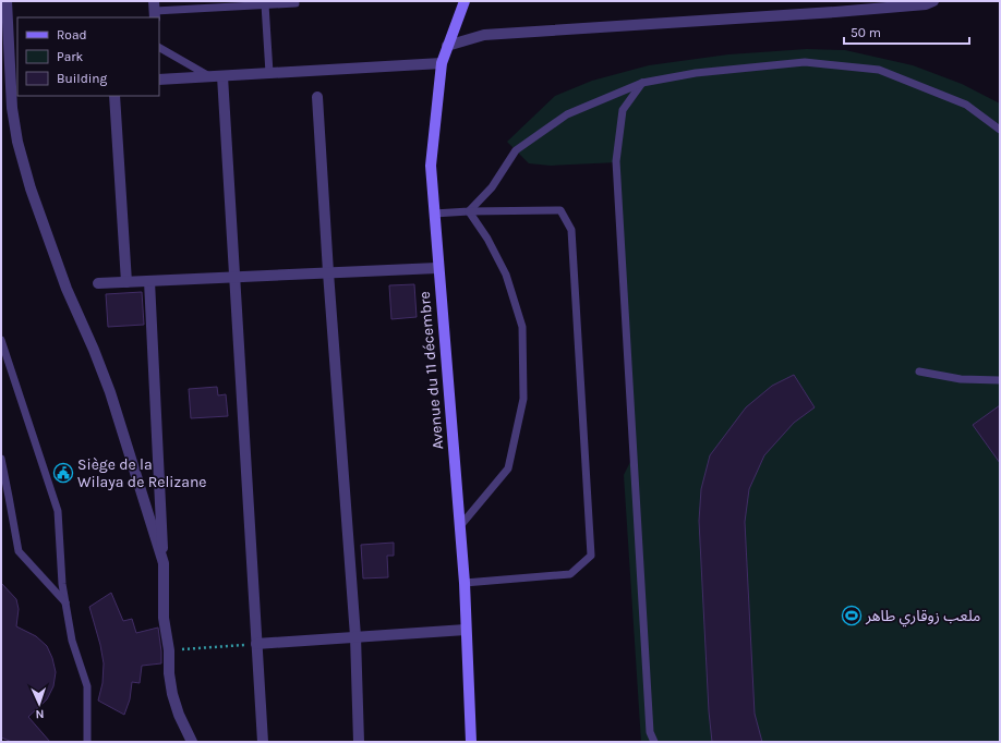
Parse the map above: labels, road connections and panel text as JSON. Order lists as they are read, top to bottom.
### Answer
{
  "streets": {
    "street": ["Avenue du 11 décembre"]
  },
  "places": {
    "public building": ["Siège de la Wilaya de Relizane"],
    "sports": ["ملعب زوقاري طاهر"]
  },
  "legend": ["Road", "Park", "Building"],
  "scale_bar": "50 m",
  "north": "bottom"
}
